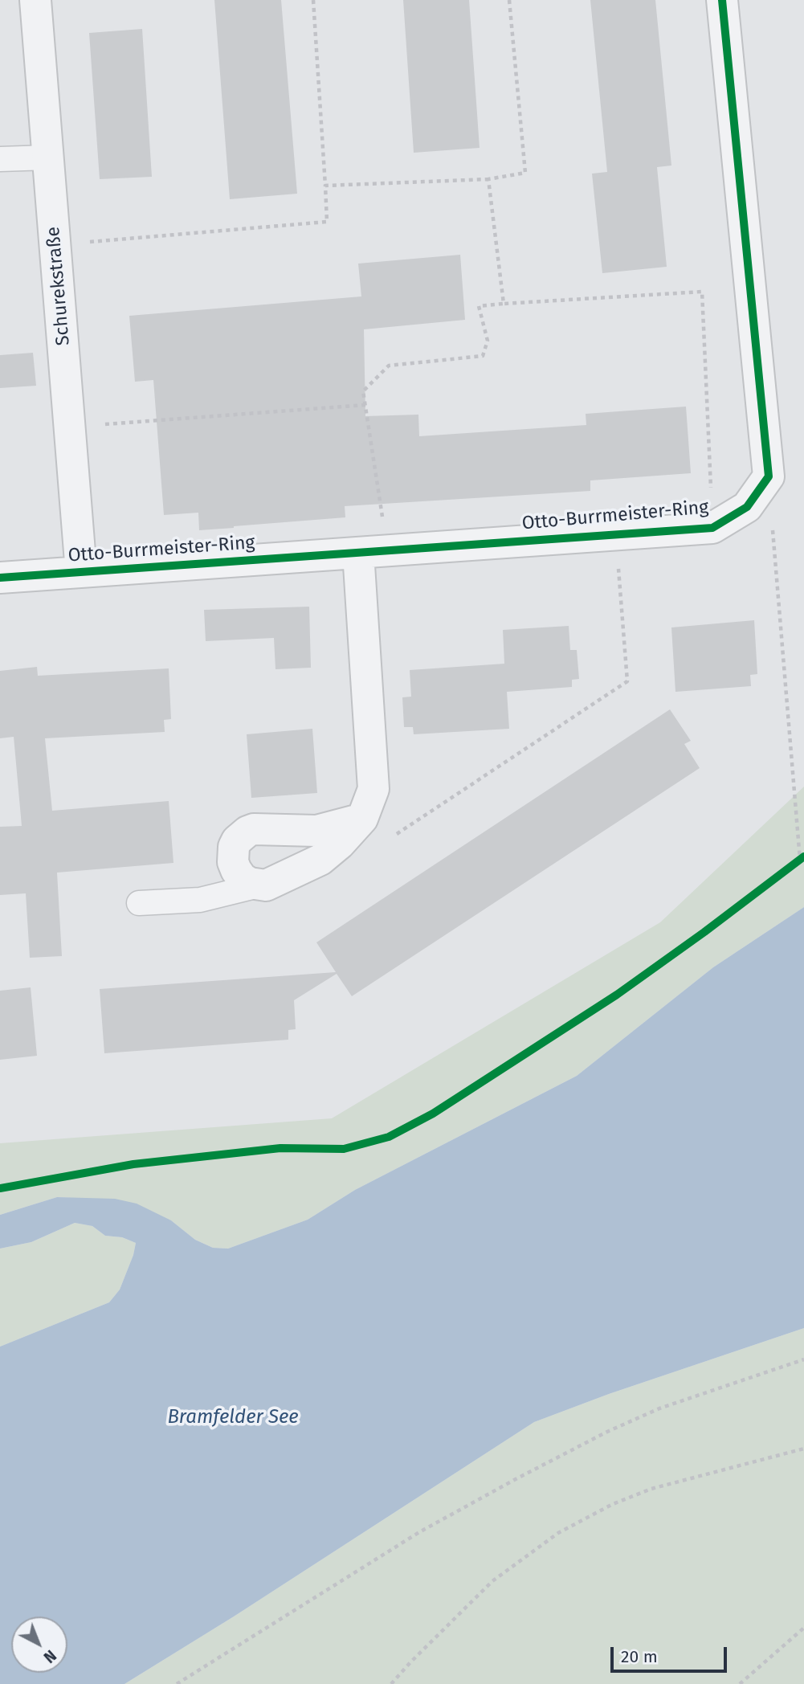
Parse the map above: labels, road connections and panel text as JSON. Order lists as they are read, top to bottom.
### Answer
{
  "streets": {
    "street": ["Schurekstraße", "Otto-Burrmeister-Ring"]
  },
  "crossings": [
    ["Schurekstraße", "Otto-Burrmeister-Ring"]
  ],
  "water": ["Bramfelder See"],
  "scale_bar": "20 m",
  "north": "bottom right"
}
